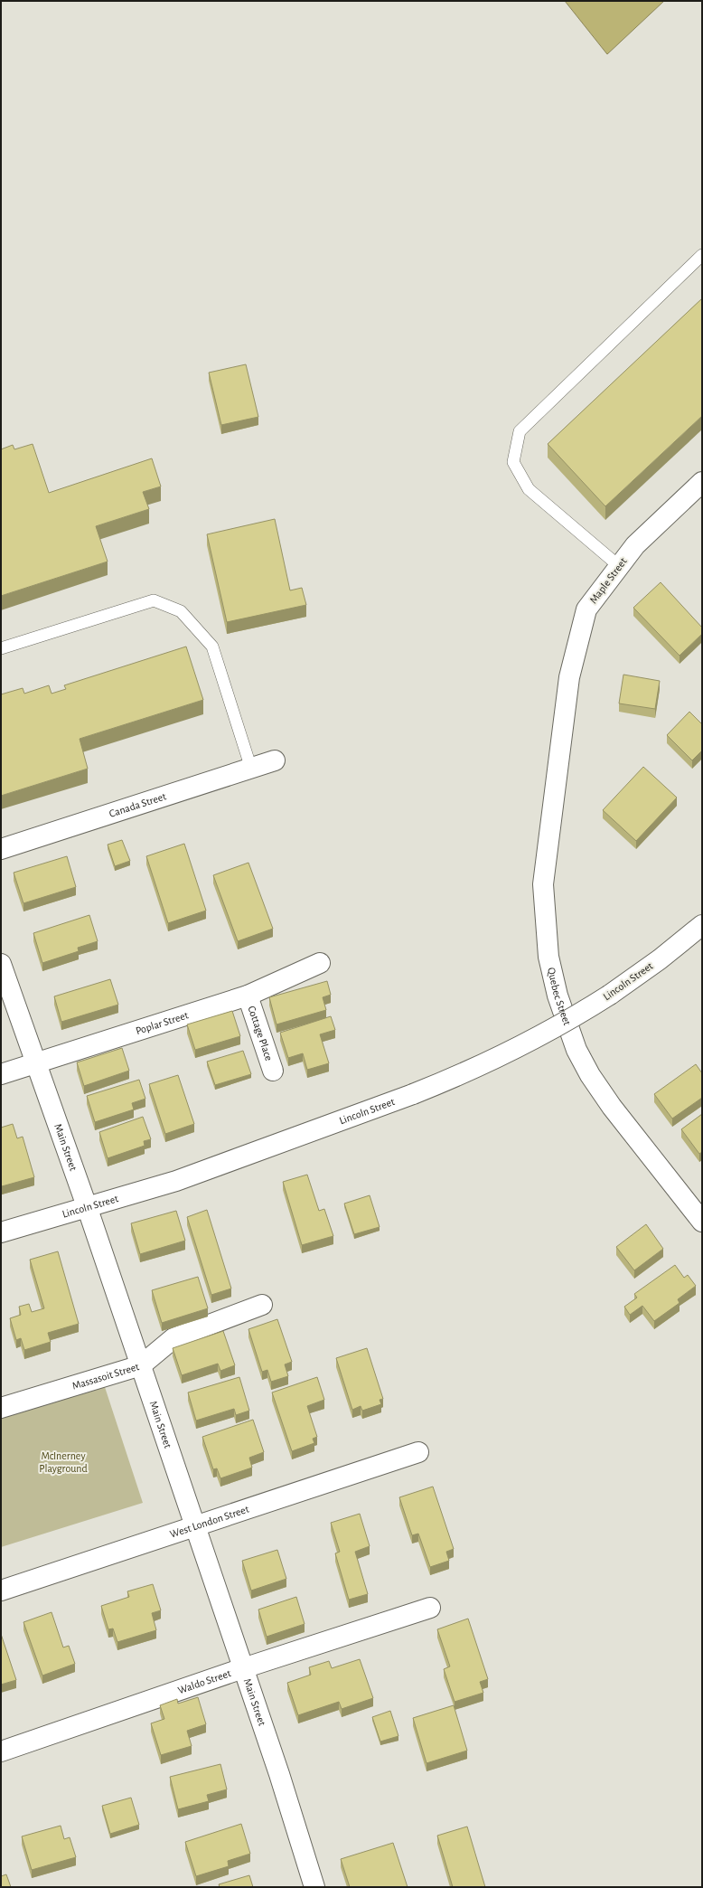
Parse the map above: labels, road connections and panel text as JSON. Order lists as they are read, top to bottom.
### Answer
{
  "streets": {
    "street": [
      "Maple Street",
      "Canada Street",
      "Lincoln Street",
      "Quebec Street",
      "Poplar Street",
      "Cottage Place",
      "Main Street",
      "Massasoit Street",
      "West London Street",
      "Waldo Street"
    ]
  },
  "crossings": [
    ["Maple Street", "Quebec Street"],
    ["Lincoln Street", "Main Street"],
    ["Poplar Street", "Cottage Place"],
    ["Poplar Street", "Main Street"],
    ["Main Street", "Massasoit Street"],
    ["Main Street", "West London Street"],
    ["Main Street", "Waldo Street"]
  ],
  "parks": ["McInerney Playground"]
}
